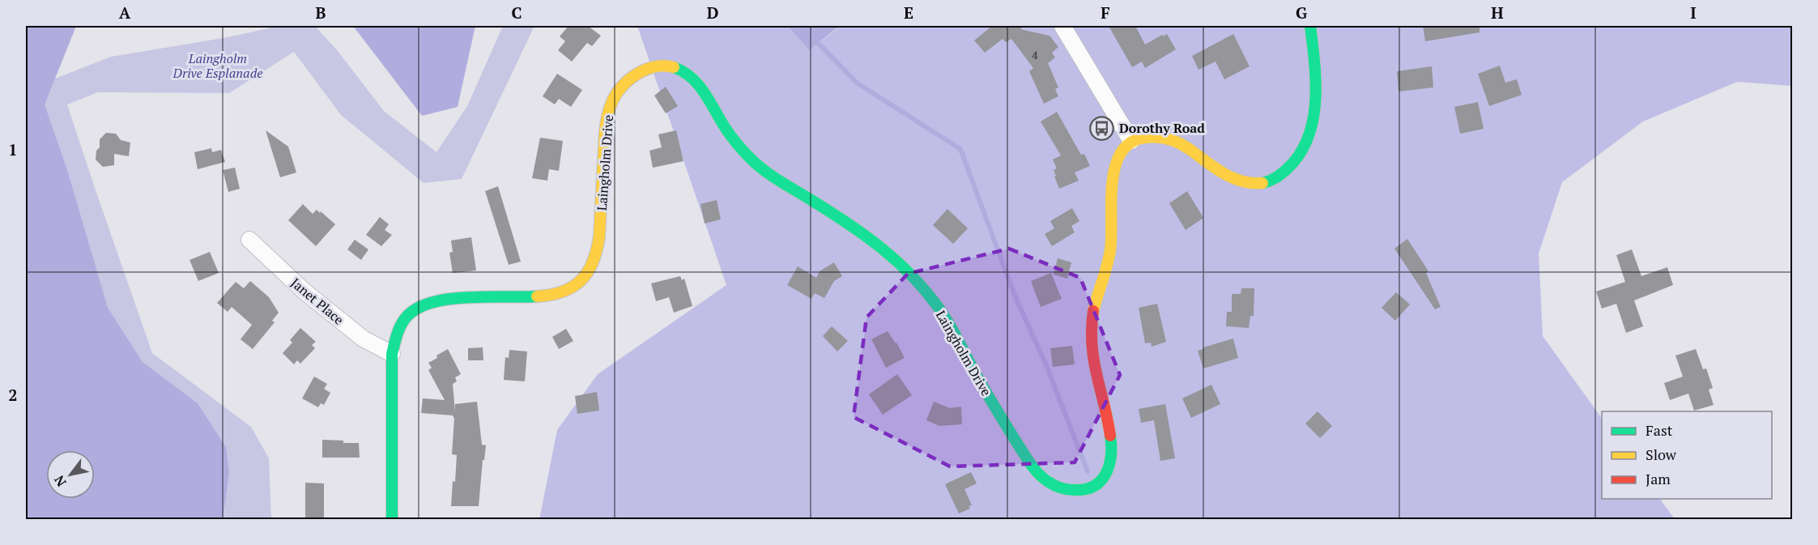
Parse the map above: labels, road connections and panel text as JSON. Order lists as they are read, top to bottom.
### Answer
{
  "streets": {
    "street": ["Laingholm Drive", "Janet Place"]
  },
  "crossings": [
    ["Laingholm Drive", "Janet Place"]
  ],
  "parks": ["Laingholm Drive Esplanade"],
  "places": {
    "bus stop": ["Dorothy Road"]
  },
  "house_numbers": ["4"],
  "legend": ["Fast", "Slow", "Jam"],
  "north": "bottom left",
  "grid": {
    "columns": [
      "A",
      "B",
      "C",
      "D",
      "E",
      "F",
      "G",
      "H",
      "I"
    ],
    "rows": ["1", "2"]
  }
}
